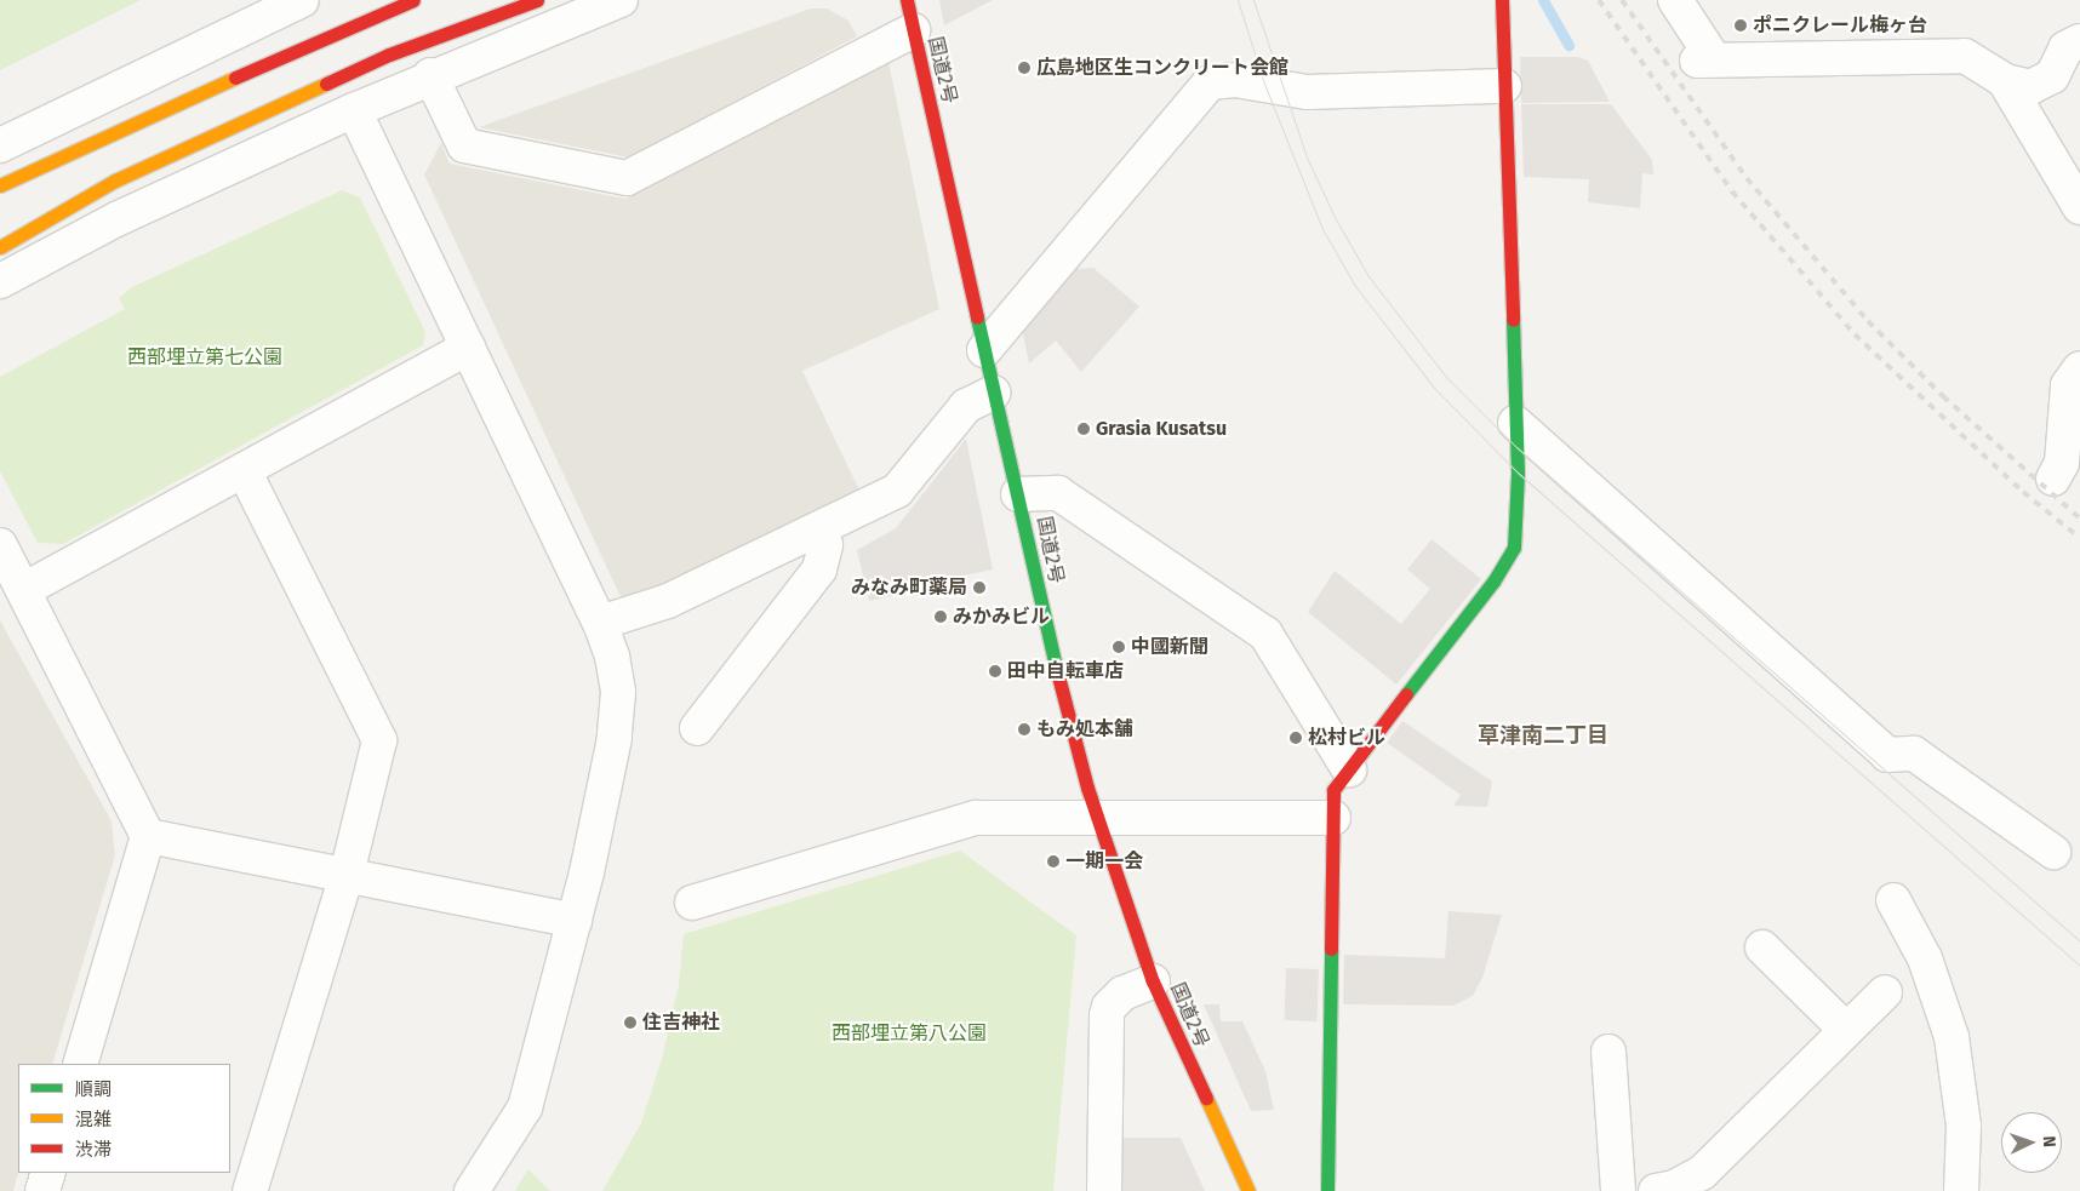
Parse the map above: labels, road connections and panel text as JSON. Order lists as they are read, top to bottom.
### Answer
{
  "streets": {
    "main road": ["国道2号"]
  },
  "districts": ["草津南二丁目"],
  "parks": ["西部埋立第七公園", "西部埋立第八公園"],
  "places": [
    "ポニクレール梅ヶ台",
    "広島地区生コンクリート会館",
    "Grasia Kusatsu",
    "みなみ町薬局",
    "みかみビル",
    "中國新聞",
    "田中自転車店",
    "もみ処本舗",
    "松村ビル",
    "一期一会",
    "住吉神社"
  ],
  "legend": ["順調", "混雑", "渋滞"],
  "north": "right"
}
